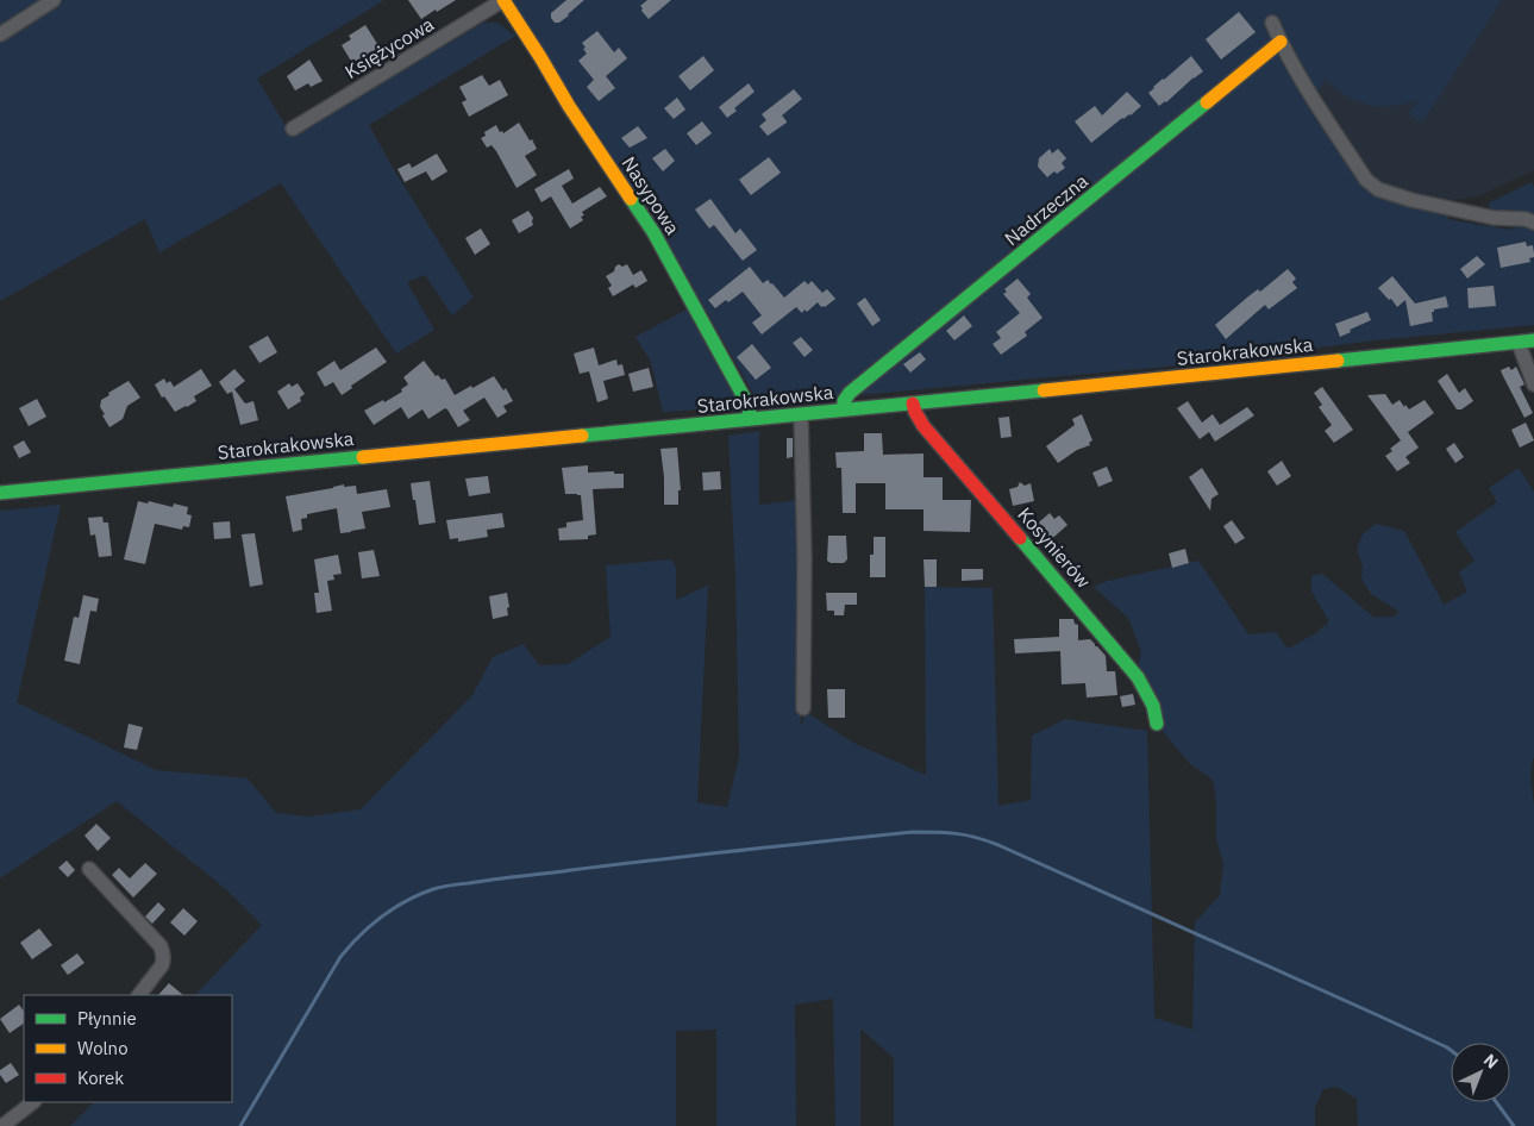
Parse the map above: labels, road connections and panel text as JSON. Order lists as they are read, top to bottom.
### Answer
{
  "streets": {
    "street": [
      "Księżycowa",
      "Nasypowa",
      "Nadrzeczna",
      "Starokrakowska",
      "Kosynierów"
    ]
  },
  "crossings": [
    ["Księżycowa", "Nasypowa"],
    ["Nasypowa", "Starokrakowska"],
    ["Nadrzeczna", "Starokrakowska"],
    ["Starokrakowska", "Kosynierów"]
  ],
  "legend": ["Płynnie", "Wolno", "Korek"],
  "north": "top right"
}
